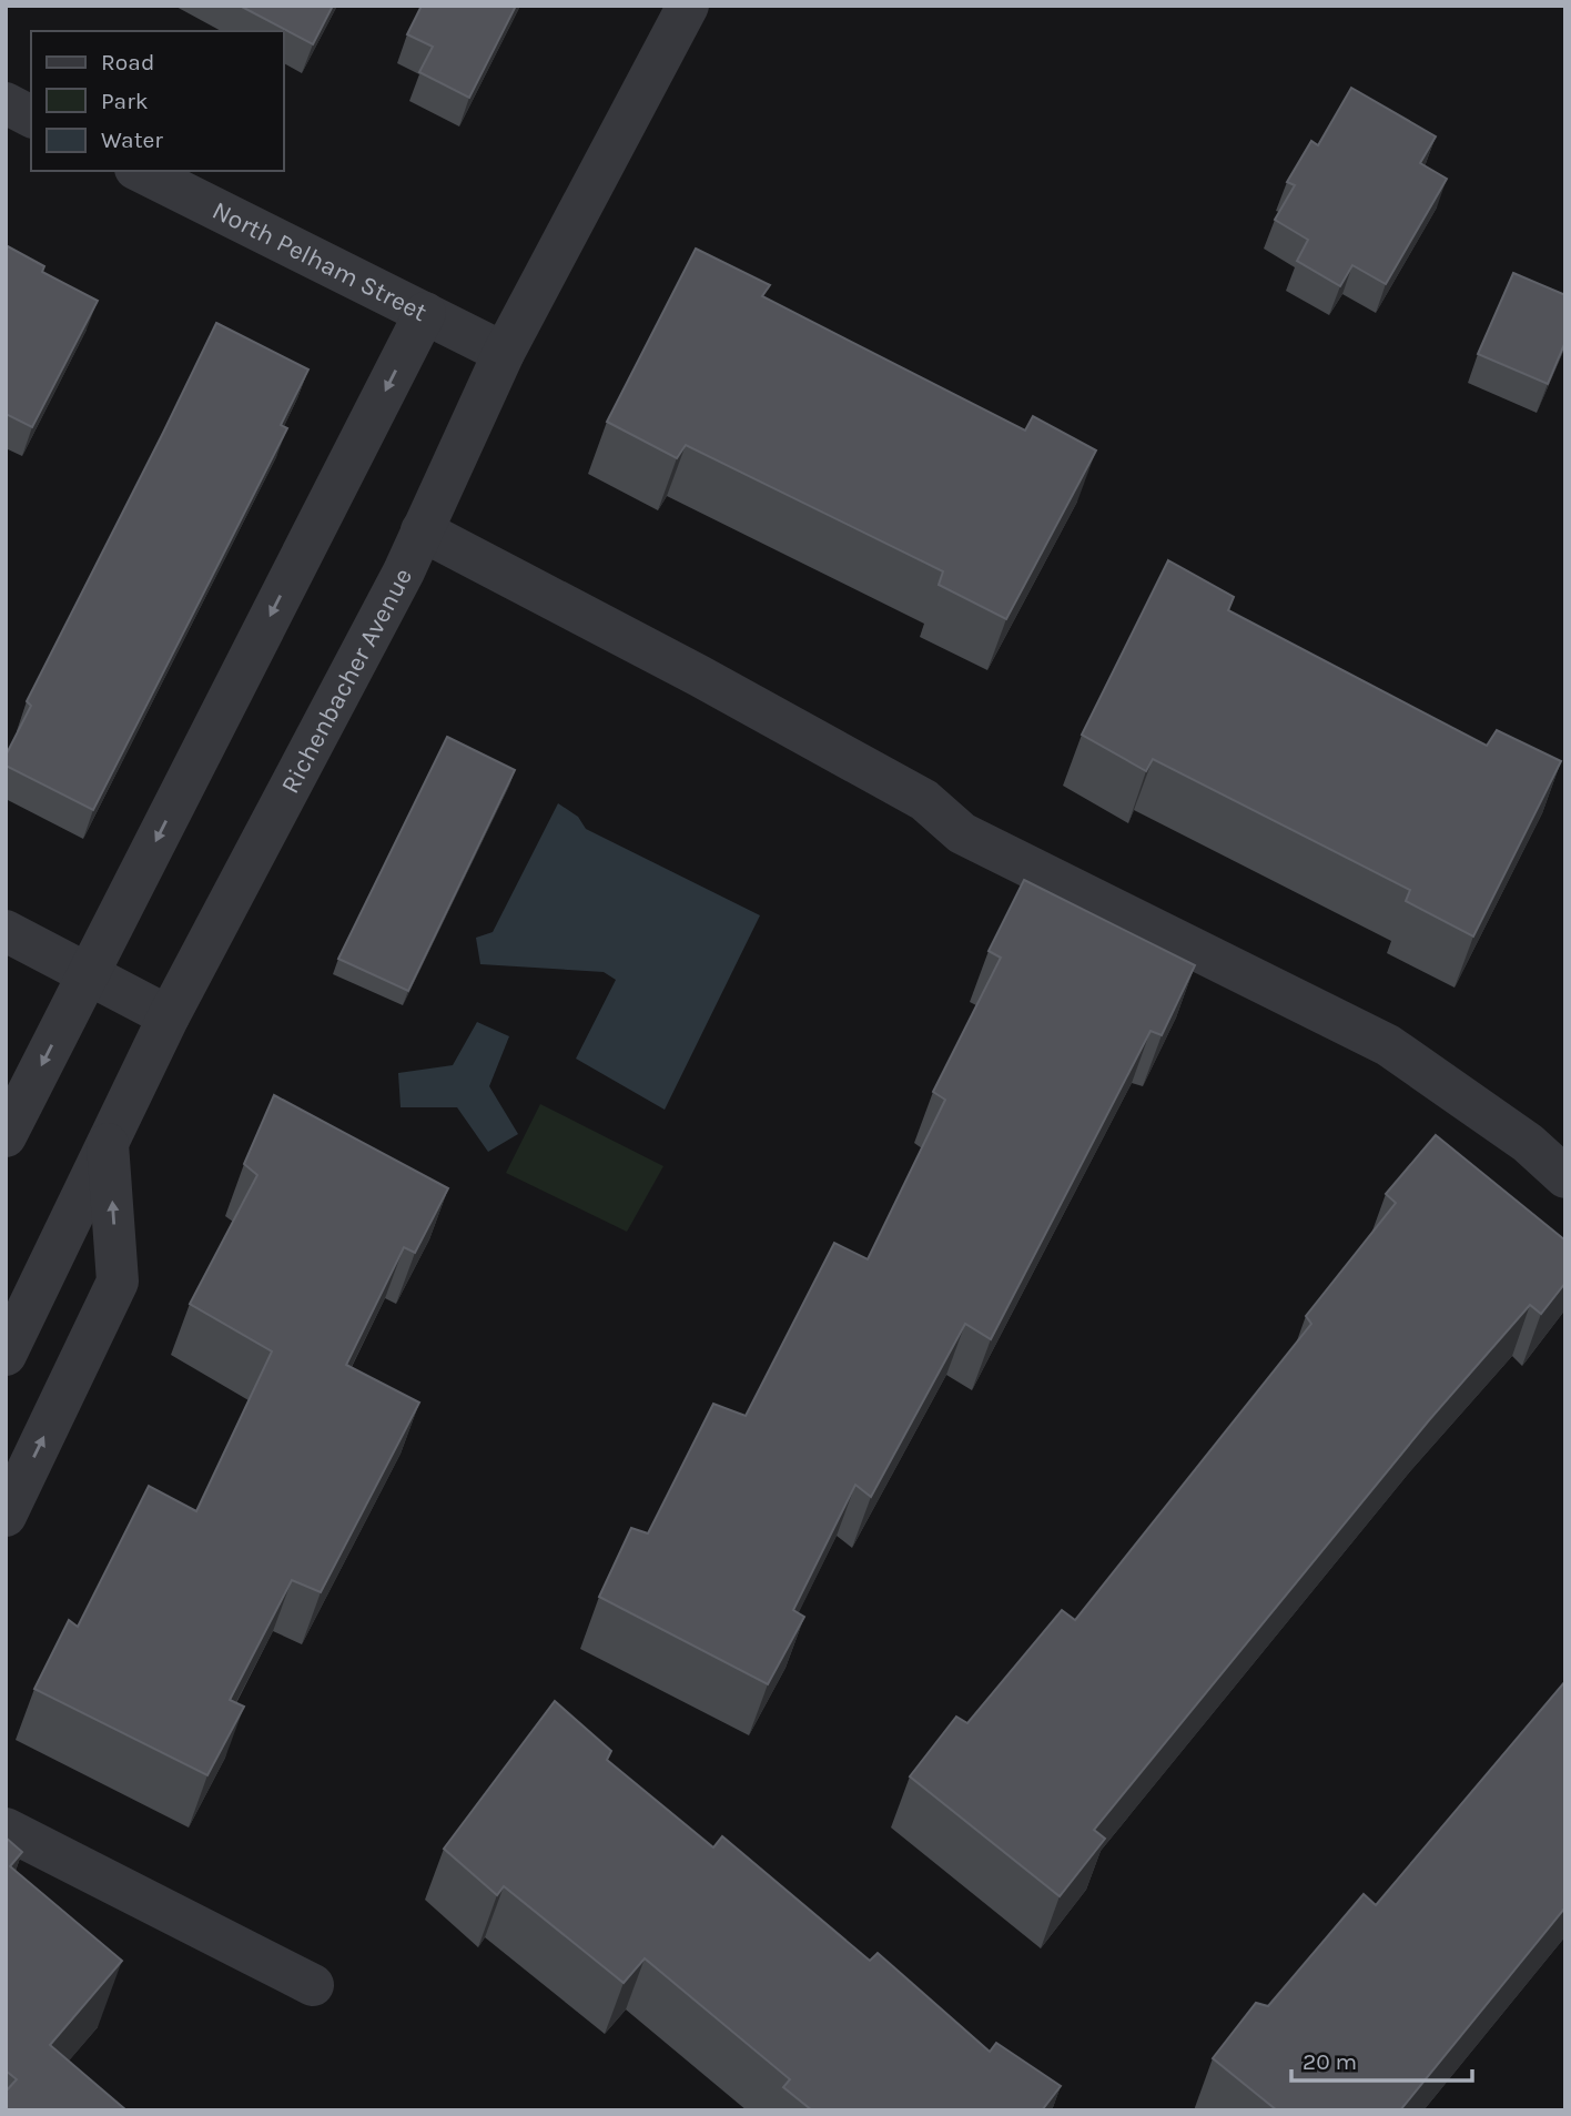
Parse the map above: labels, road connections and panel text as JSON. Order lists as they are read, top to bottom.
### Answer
{
  "streets": {
    "street": ["North Pelham Street", "Richenbacher Avenue"]
  },
  "crossings": [
    ["North Pelham Street", "Richenbacher Avenue"]
  ],
  "legend": ["Road", "Park", "Water"],
  "scale_bar": "20 m"
}
